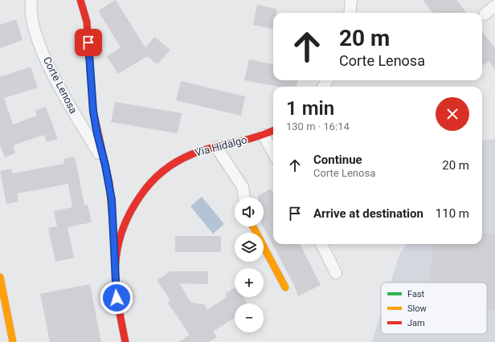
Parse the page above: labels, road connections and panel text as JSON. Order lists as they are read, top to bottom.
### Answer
{
  "streets": {
    "street": ["Corte Lenosa", "Via Hidalgo"]
  },
  "crossings": [
    ["Corte Lenosa", "Via Hidalgo"]
  ],
  "legend": ["Fast", "Slow", "Jam"],
  "page": {
    "turn": ["20 m", "Corte Lenosa"],
    "heading": ["1 min", "130 m · 16:14"],
    "list": [
      {
        "name": "Continue",
        "note": "Corte Lenosa",
        "value": "20 m"
      },
      {
        "name": "Arrive at destination",
        "value": "110 m"
      }
    ],
    "map_buttons": ["+", "−"]
  }
}
